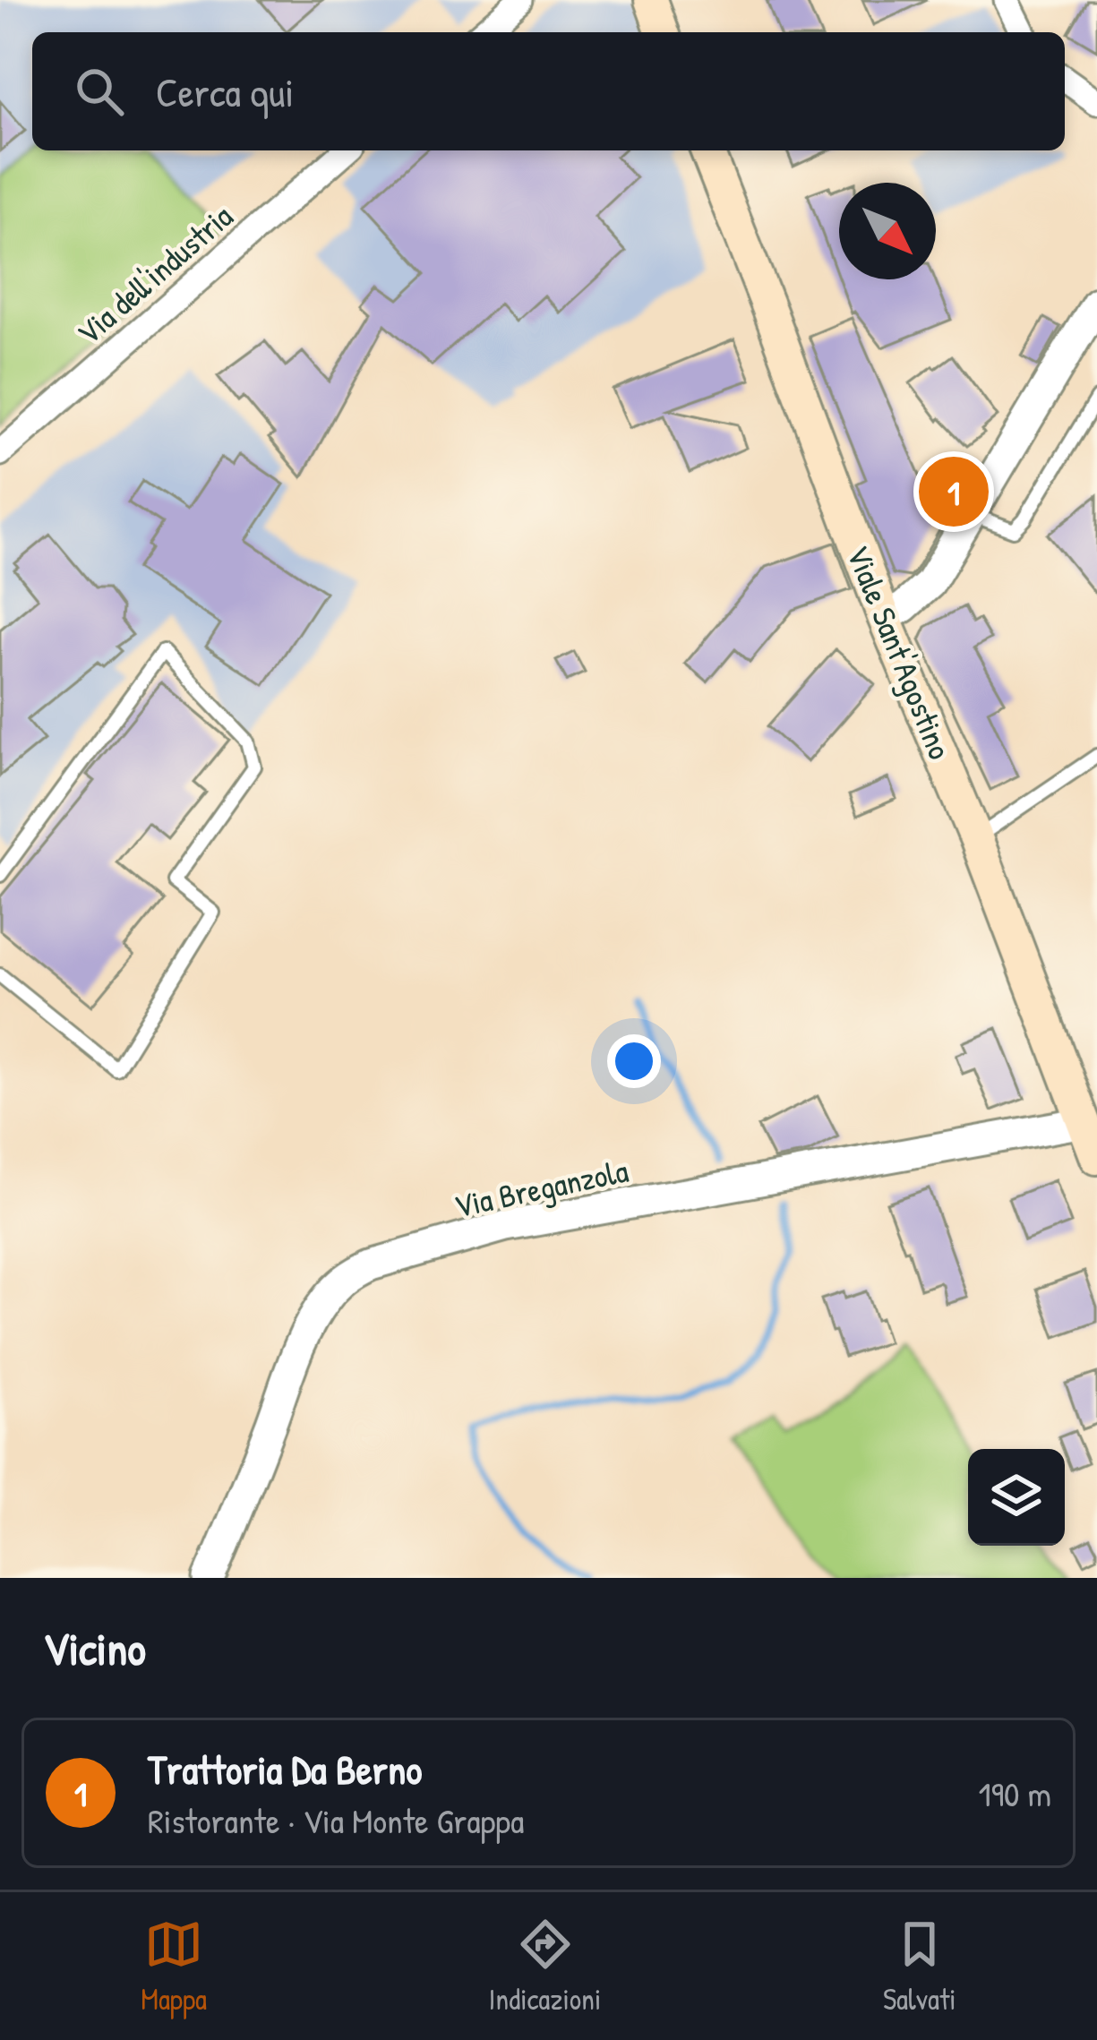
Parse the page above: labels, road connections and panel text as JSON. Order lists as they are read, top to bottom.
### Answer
{
  "streets": {
    "main road": ["Viale Sant'Agostino"],
    "street": ["Via dell'industria", "Via Breganzola"]
  },
  "crossings": [
    ["Viale Sant'Agostino", "Via Breganzola"]
  ],
  "north": "bottom right",
  "page": {
    "search": "Cerca qui",
    "pins": "1",
    "heading": "Vicino",
    "list": [
      {
        "mark": "1",
        "name": "Trattoria Da Berno",
        "note": "Ristorante · Via Monte Grappa",
        "value": "190 m"
      }
    ],
    "nav": ["Mappa", "Indicazioni", "Salvati"]
  }
}
